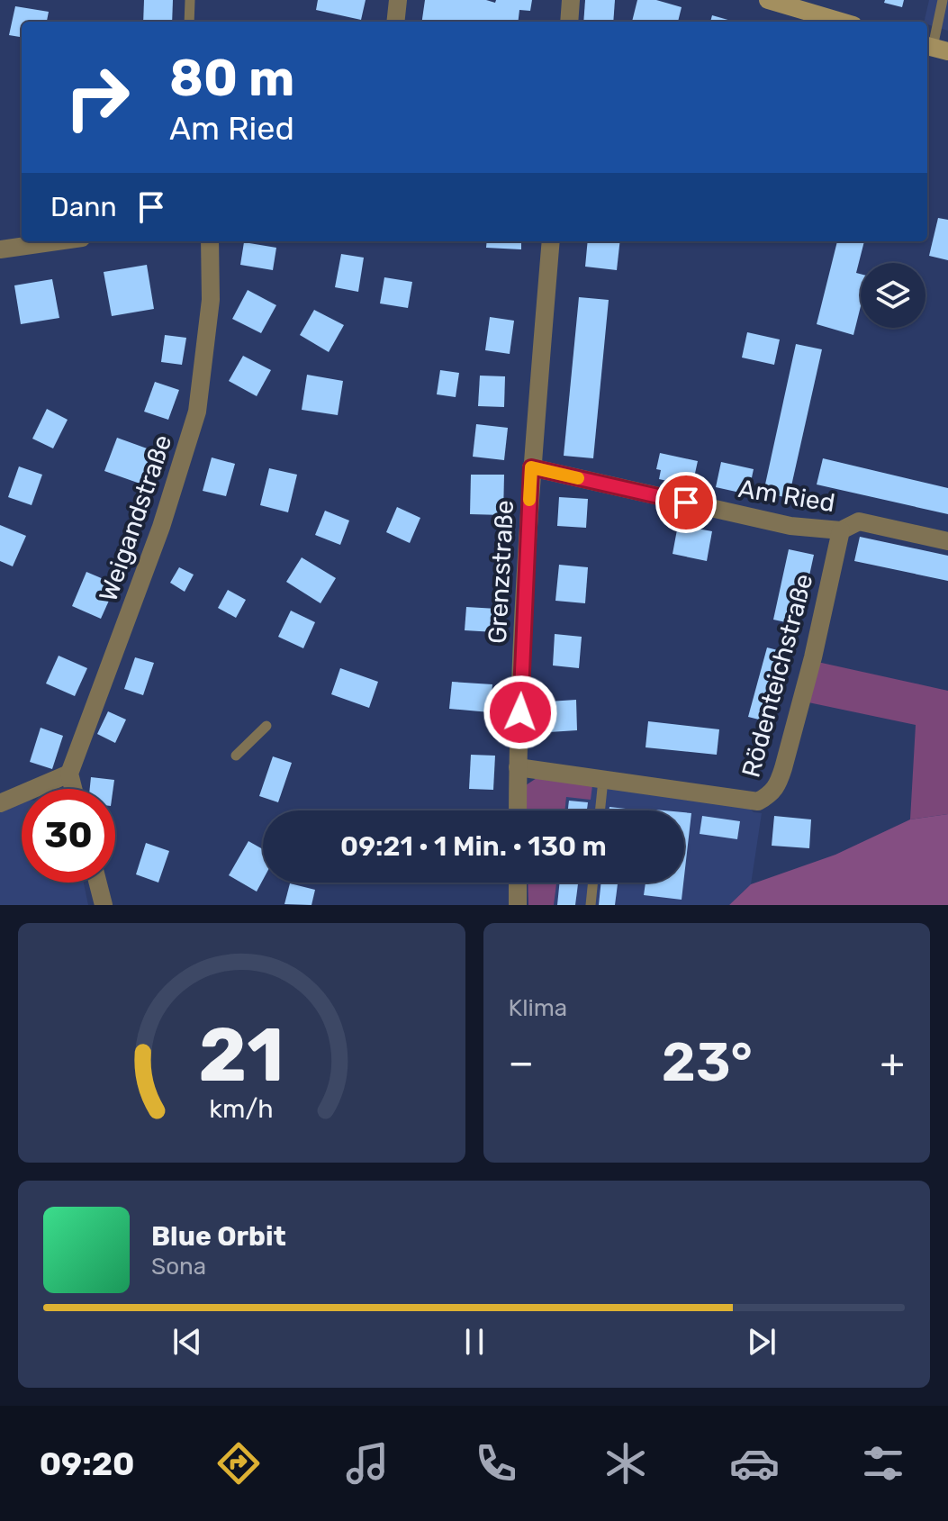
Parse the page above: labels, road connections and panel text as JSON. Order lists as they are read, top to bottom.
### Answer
{
  "streets": {
    "street": [
      "Am Ried",
      "Weigandstraße",
      "Grenzstraße",
      "Rödenteichstraße"
    ]
  },
  "crossings": [
    ["Am Ried", "Grenzstraße"],
    ["Am Ried", "Rödenteichstraße"],
    ["Grenzstraße", "Rödenteichstraße"]
  ],
  "page": {
    "turn": ["80 m", "Am Ried"],
    "then": "Dann",
    "limit": "30",
    "trip": "09:21 · 1 Min. · 130 m",
    "tile": "Klima",
    "heat": ["−", "23°", "+"],
    "song": ["Blue Orbit", "Sona"],
    "tabs": "09:20",
    "gauge": ["21", "km/h"]
  }
}
